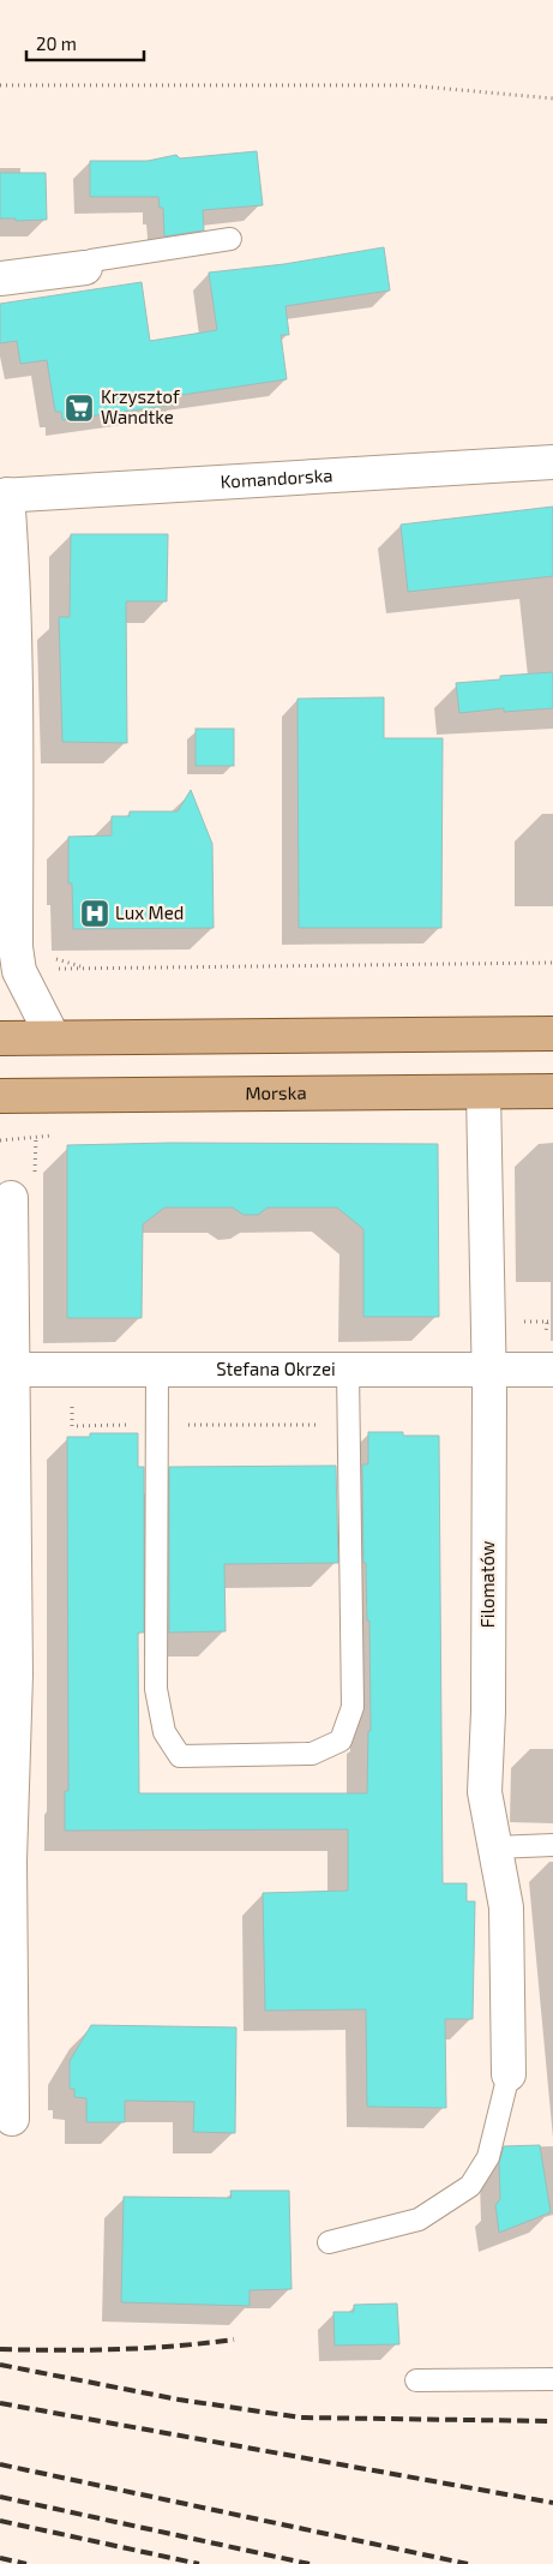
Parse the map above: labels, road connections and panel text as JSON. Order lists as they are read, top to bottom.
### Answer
{
  "streets": {
    "main road": ["Morska"],
    "street": ["Komandorska", "Stefana Okrzei", "Filomatów"]
  },
  "crossings": [
    ["Morska", "Filomatów"],
    ["Stefana Okrzei", "Filomatów"]
  ],
  "places": {
    "supermarket": ["Krzysztof Wandtke"],
    "hospital": ["Lux Med"]
  },
  "scale_bar": "20 m"
}
